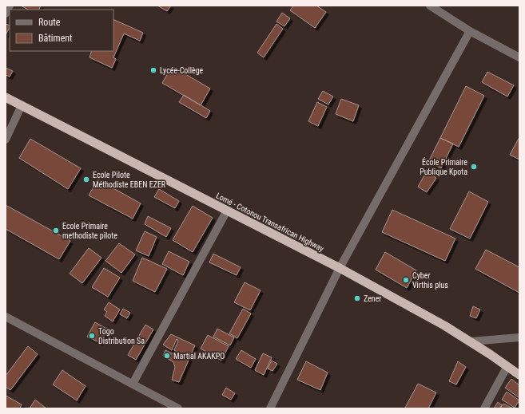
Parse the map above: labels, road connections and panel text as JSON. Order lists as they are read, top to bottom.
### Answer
{
  "streets": {
    "highway": ["Lomé - Cotonou Transafrican Highway"]
  },
  "places": [
    "Lycée-Collège",
    "École Primaire Publique Kpota",
    "Ecole Pilote Méthodiste EBEN EZER",
    "Ecole Primaire methodiste pilote",
    "Cyber Virthis plus",
    "Zener",
    "Togo Distribution Sa",
    "Martial AKAKPO"
  ],
  "legend": ["Route", "Bâtiment"]
}
